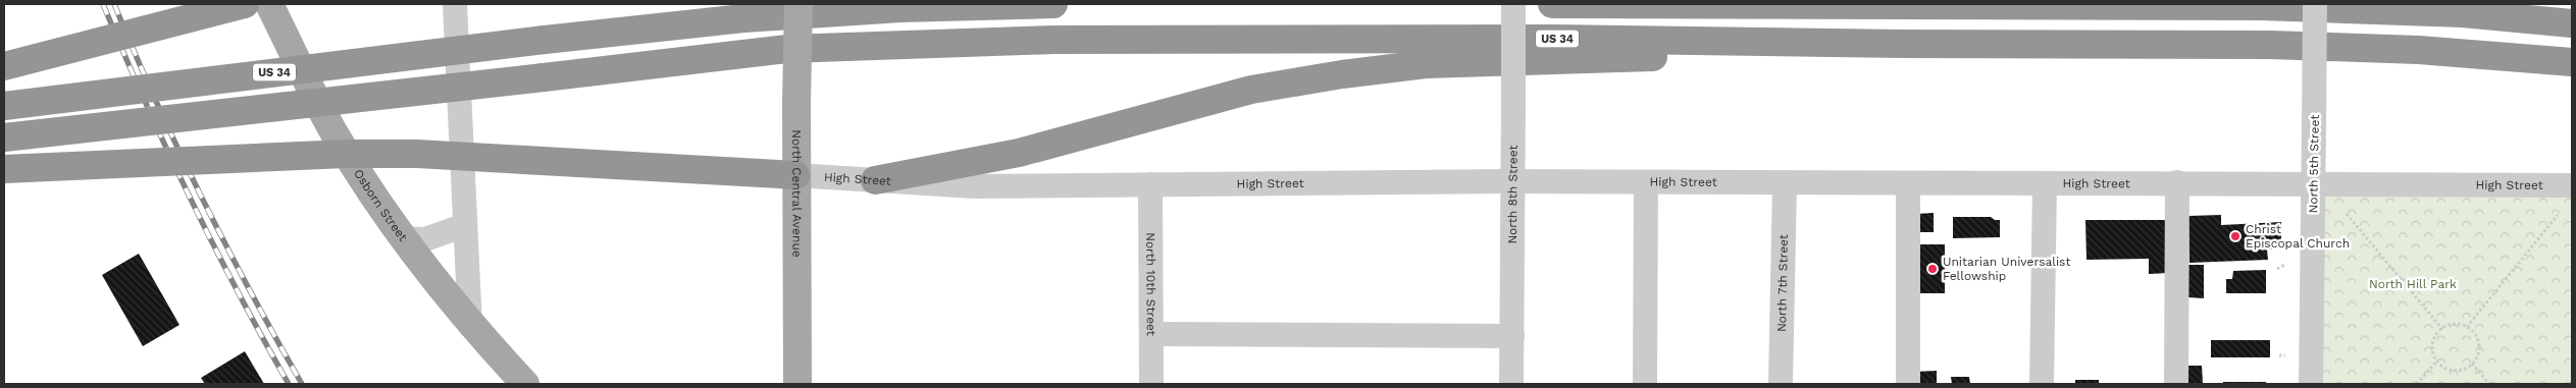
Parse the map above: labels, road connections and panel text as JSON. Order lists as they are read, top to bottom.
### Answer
{
  "streets": {
    "highway": ["US 34"],
    "main road": ["North Central Avenue", "Osborn Street"],
    "street": [
      "North 5th Street",
      "High Street",
      "North 8th Street",
      "North 10th Street",
      "North 7th Street"
    ]
  },
  "crossings": [
    ["North 5th Street", "High Street"],
    ["High Street", "North Central Avenue"],
    ["High Street", "North 8th Street"],
    ["High Street", "North 10th Street"],
    ["High Street", "North 7th Street"]
  ],
  "parks": ["North Hill Park"],
  "places": ["Christ Episcopal Church", "Unitarian Universalist Fellowship"]
}
